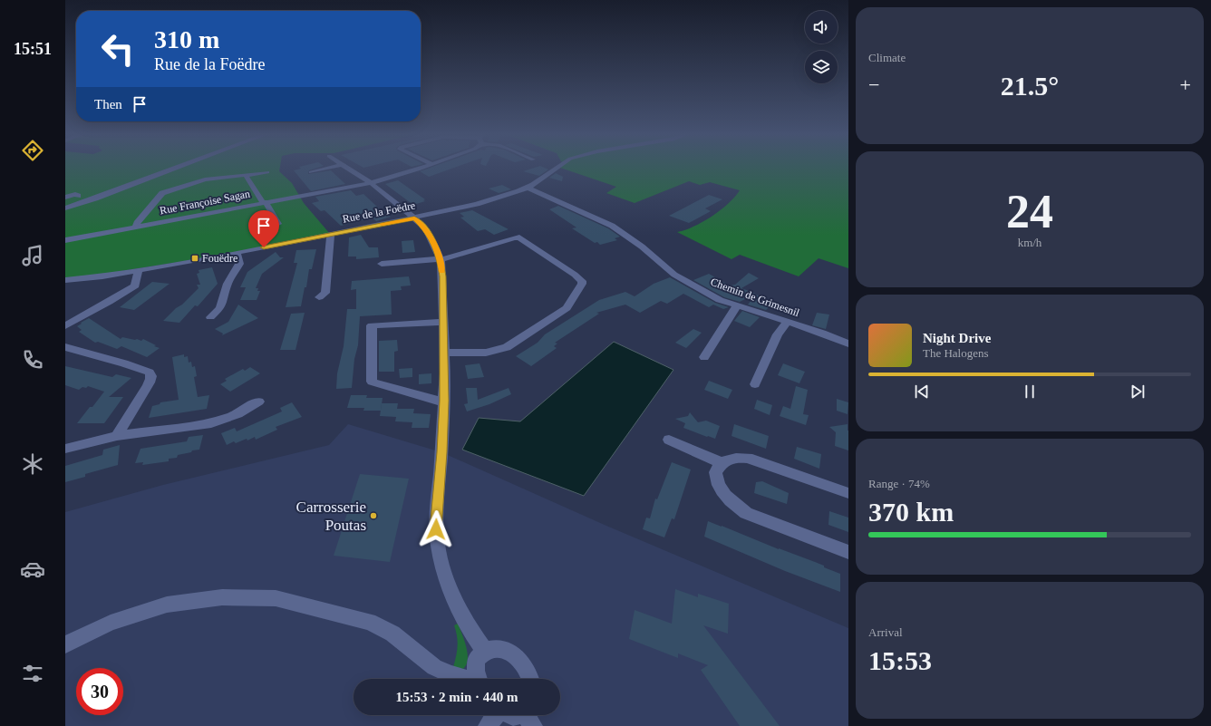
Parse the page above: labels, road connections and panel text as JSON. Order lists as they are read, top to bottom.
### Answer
{
  "streets": {
    "street": ["Rue Françoise Sagan", "Rue de la Foëdre", "Chemin de Grimesnil"]
  },
  "crossings": [
    ["Rue de la Foëdre", "Chemin de Grimesnil"]
  ],
  "places": {
    "transit": ["Fouëdre"],
    "other": ["Carrosserie Poutas"]
  },
  "page": {
    "tabs": "15:51",
    "tile": [
      "Climate",
      ["24", "km/h"],
      ["Range · 74%", "370 km"],
      ["Arrival", "15:53"]
    ],
    "turn": ["310 m", "Rue de la Foëdre"],
    "heat": ["−", "21.5°", "+"],
    "then": "Then",
    "song": ["Night Drive", "The Halogens"],
    "limit": "30",
    "trip": "15:53 · 2 min · 440 m"
  }
}
